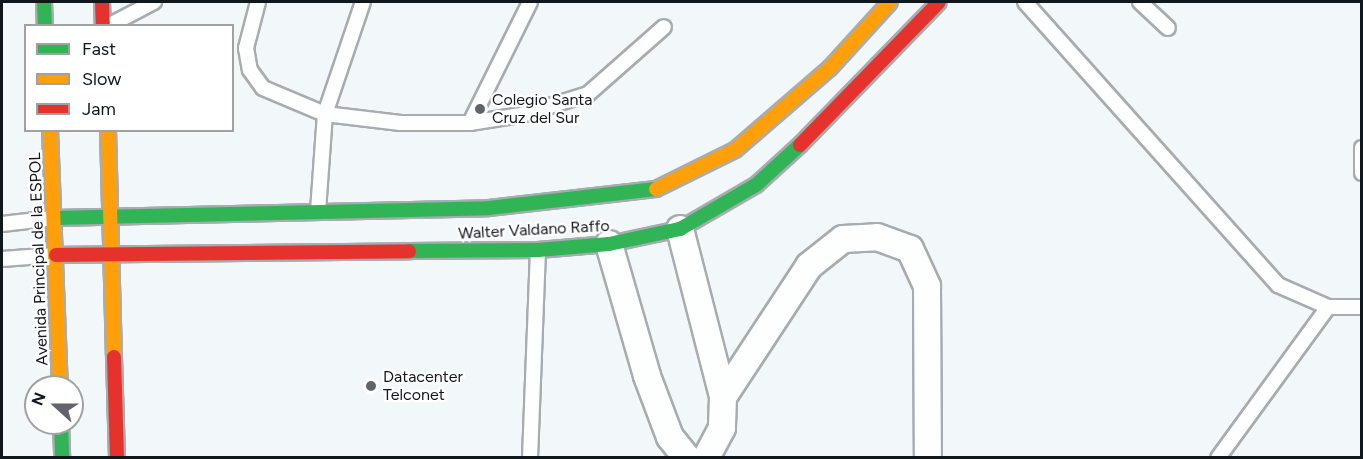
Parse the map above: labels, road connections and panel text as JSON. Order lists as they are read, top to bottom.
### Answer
{
  "streets": {
    "main road": ["Walter Valdano Raffo", "Avenida Principal de la ESPOL"]
  },
  "crossings": [
    ["Walter Valdano Raffo", "Avenida Principal de la ESPOL"]
  ],
  "places": ["Colegio Santa Cruz del Sur", "Datacenter Telconet"],
  "legend": ["Fast", "Slow", "Jam"],
  "north": "left"
}
